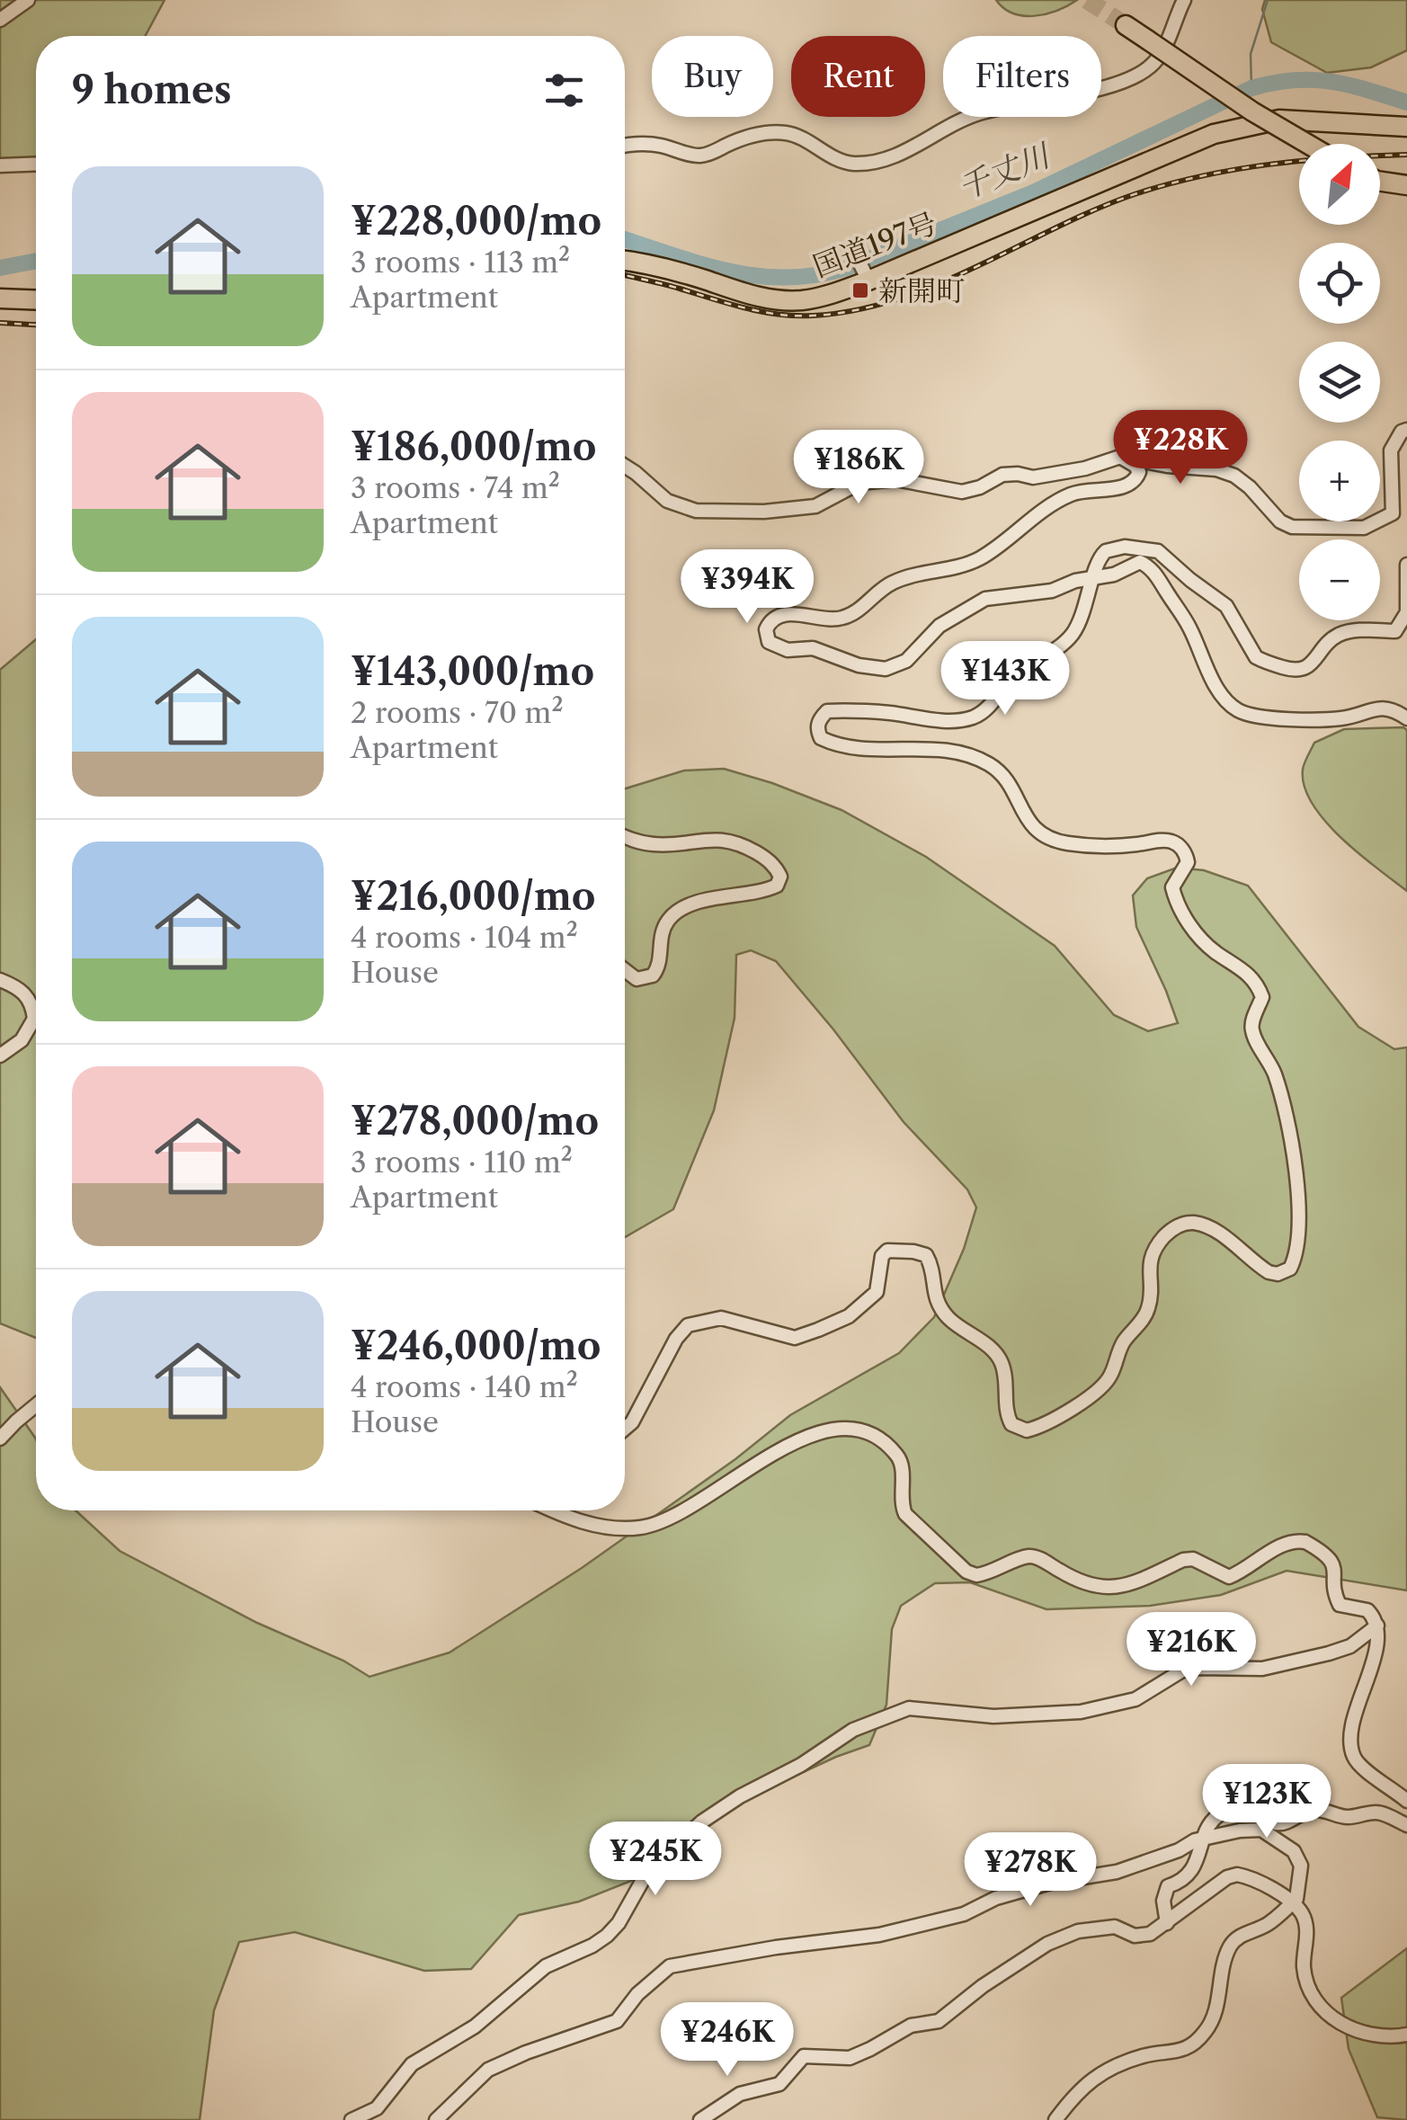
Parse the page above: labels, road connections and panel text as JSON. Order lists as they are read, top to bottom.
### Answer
{
  "streets": {
    "highway": ["国道197号"]
  },
  "water": ["千丈川"],
  "places": {
    "transit": ["新開町"]
  },
  "north": "top right",
  "page": {
    "chip": ["Buy", "Rent", "Filters"],
    "heading": "9 homes",
    "map_buttons": ["+", "−"],
    "list": [
      {
        "name": "¥228,000/mo",
        "note": "3 rooms · 113 m² · Apartment"
      },
      {
        "name": "¥186,000/mo",
        "note": "3 rooms · 74 m² · Apartment"
      },
      {
        "name": "¥143,000/mo",
        "note": "2 rooms · 70 m² · Apartment"
      },
      {
        "name": "¥216,000/mo",
        "note": "4 rooms · 104 m² · House"
      },
      {
        "name": "¥278,000/mo",
        "note": "3 rooms · 110 m² · Apartment"
      },
      {
        "name": "¥246,000/mo",
        "note": "4 rooms · 140 m² · House"
      }
    ],
    "price": [
      "¥228K",
      "¥186K",
      "¥394K",
      "¥143K",
      "¥216K",
      "¥123K",
      "¥245K",
      "¥278K",
      "¥246K"
    ]
  }
}
